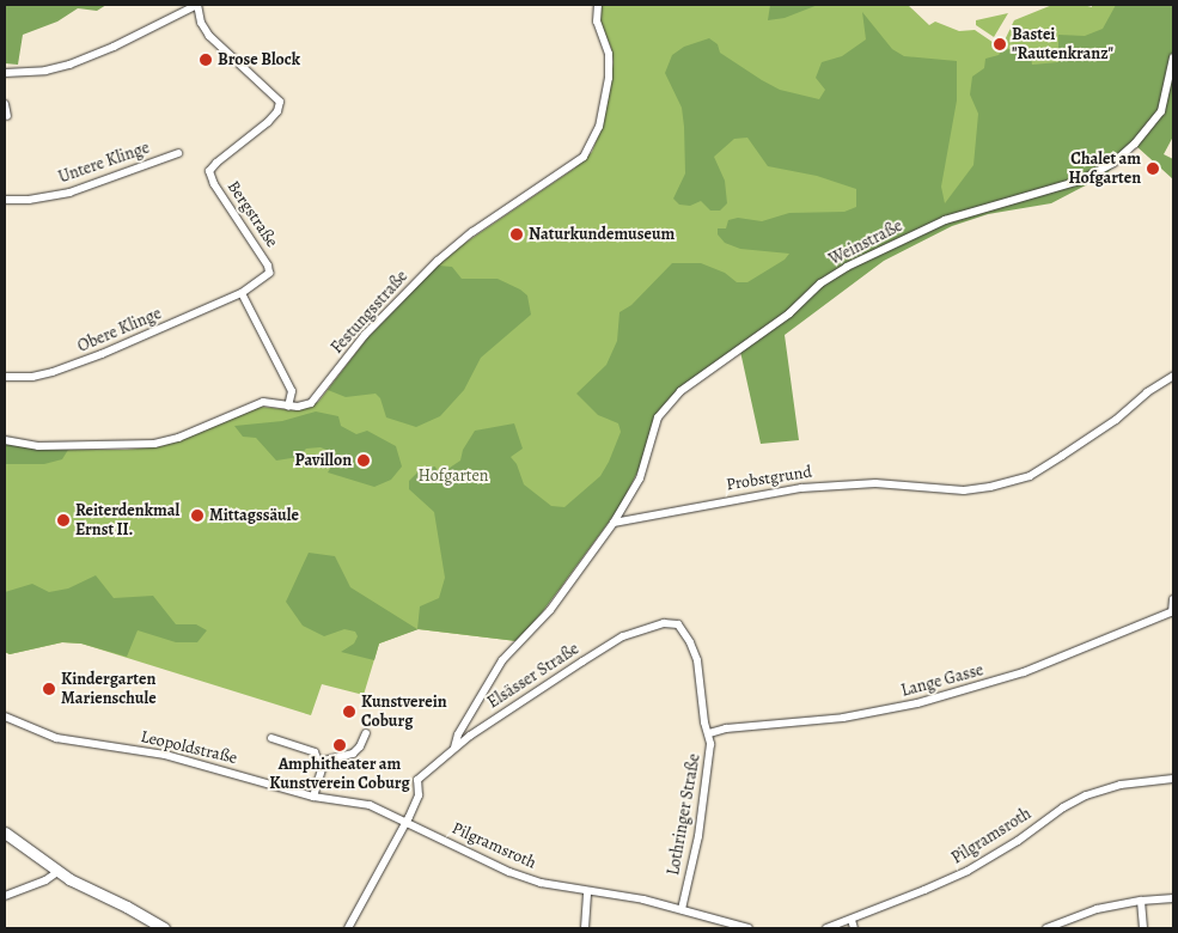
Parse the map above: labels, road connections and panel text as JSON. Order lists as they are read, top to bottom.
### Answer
{
  "streets": {
    "street": [
      "Untere Klinge",
      "Bergstraße",
      "Weinstraße",
      "Festungsstraße",
      "Obere Klinge",
      "Probstgrund",
      "Elsässer Straße",
      "Lange Gasse",
      "Leopoldstraße",
      "Lothringer Straße",
      "Pilgramsroth"
    ]
  },
  "crossings": [
    ["Bergstraße", "Obere Klinge"],
    ["Weinstraße", "Probstgrund"],
    ["Elsässer Straße", "Lothringer Straße"],
    ["Elsässer Straße", "Pilgramsroth"],
    ["Lange Gasse", "Lothringer Straße"],
    ["Leopoldstraße", "Pilgramsroth"],
    ["Lothringer Straße", "Pilgramsroth"]
  ],
  "parks": ["Hofgarten"],
  "places": [
    "Bastei \"Rautenkranz\"",
    "Brose Block",
    "Chalet am Hofgarten",
    "Naturkundemuseum",
    "Pavillon",
    "Mittagssäule",
    "Reiterdenkmal Ernst II.",
    "Kindergarten Marienschule",
    "Kunstverein Coburg",
    "Amphitheater am Kunstverein Coburg"
  ]
}
